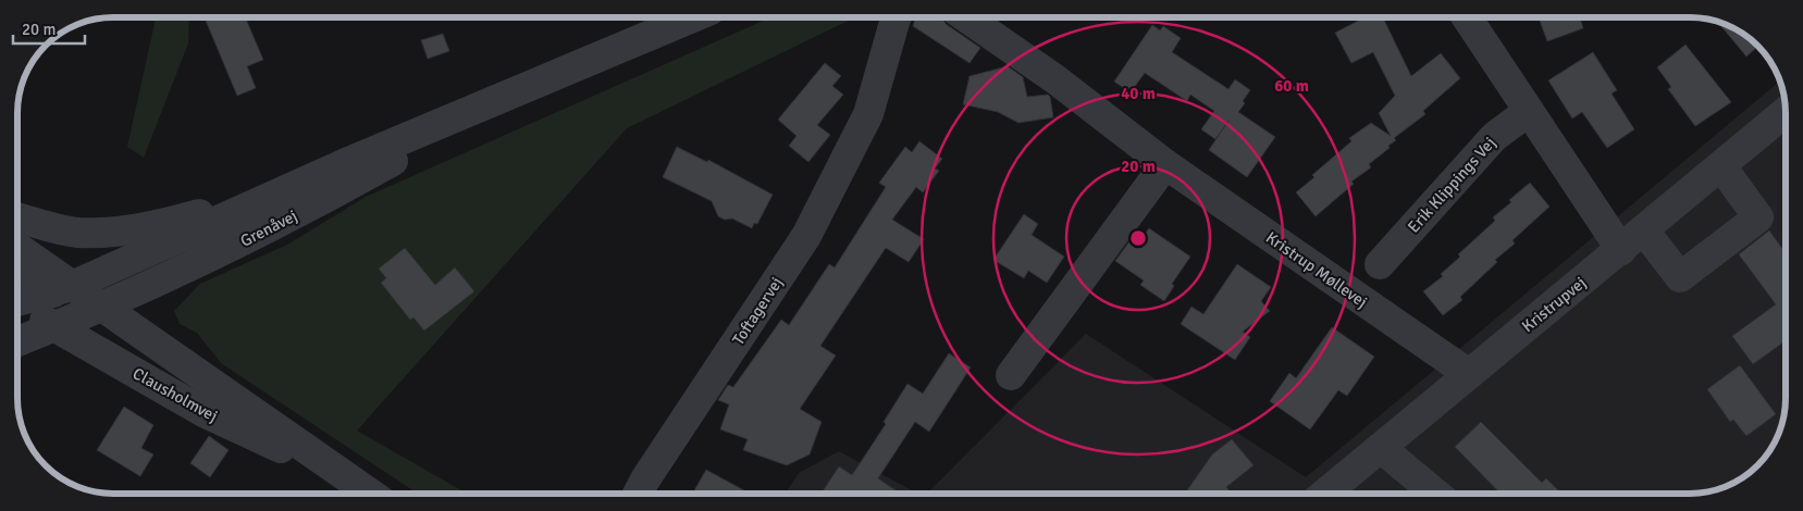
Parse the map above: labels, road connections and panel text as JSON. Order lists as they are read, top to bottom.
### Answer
{
  "streets": {
    "street": [
      "Erik Klippings Vej",
      "Grenåvej",
      "Kristrup Møllevej",
      "Kristrupvej",
      "Toftagervej",
      "Clausholmvej"
    ]
  },
  "crossings": [
    ["Grenåvej", "Clausholmvej"],
    ["Kristrup Møllevej", "Kristrupvej"]
  ],
  "scale_bar": "20 m",
  "rings": ["60 m", "40 m", "20 m"]
}
